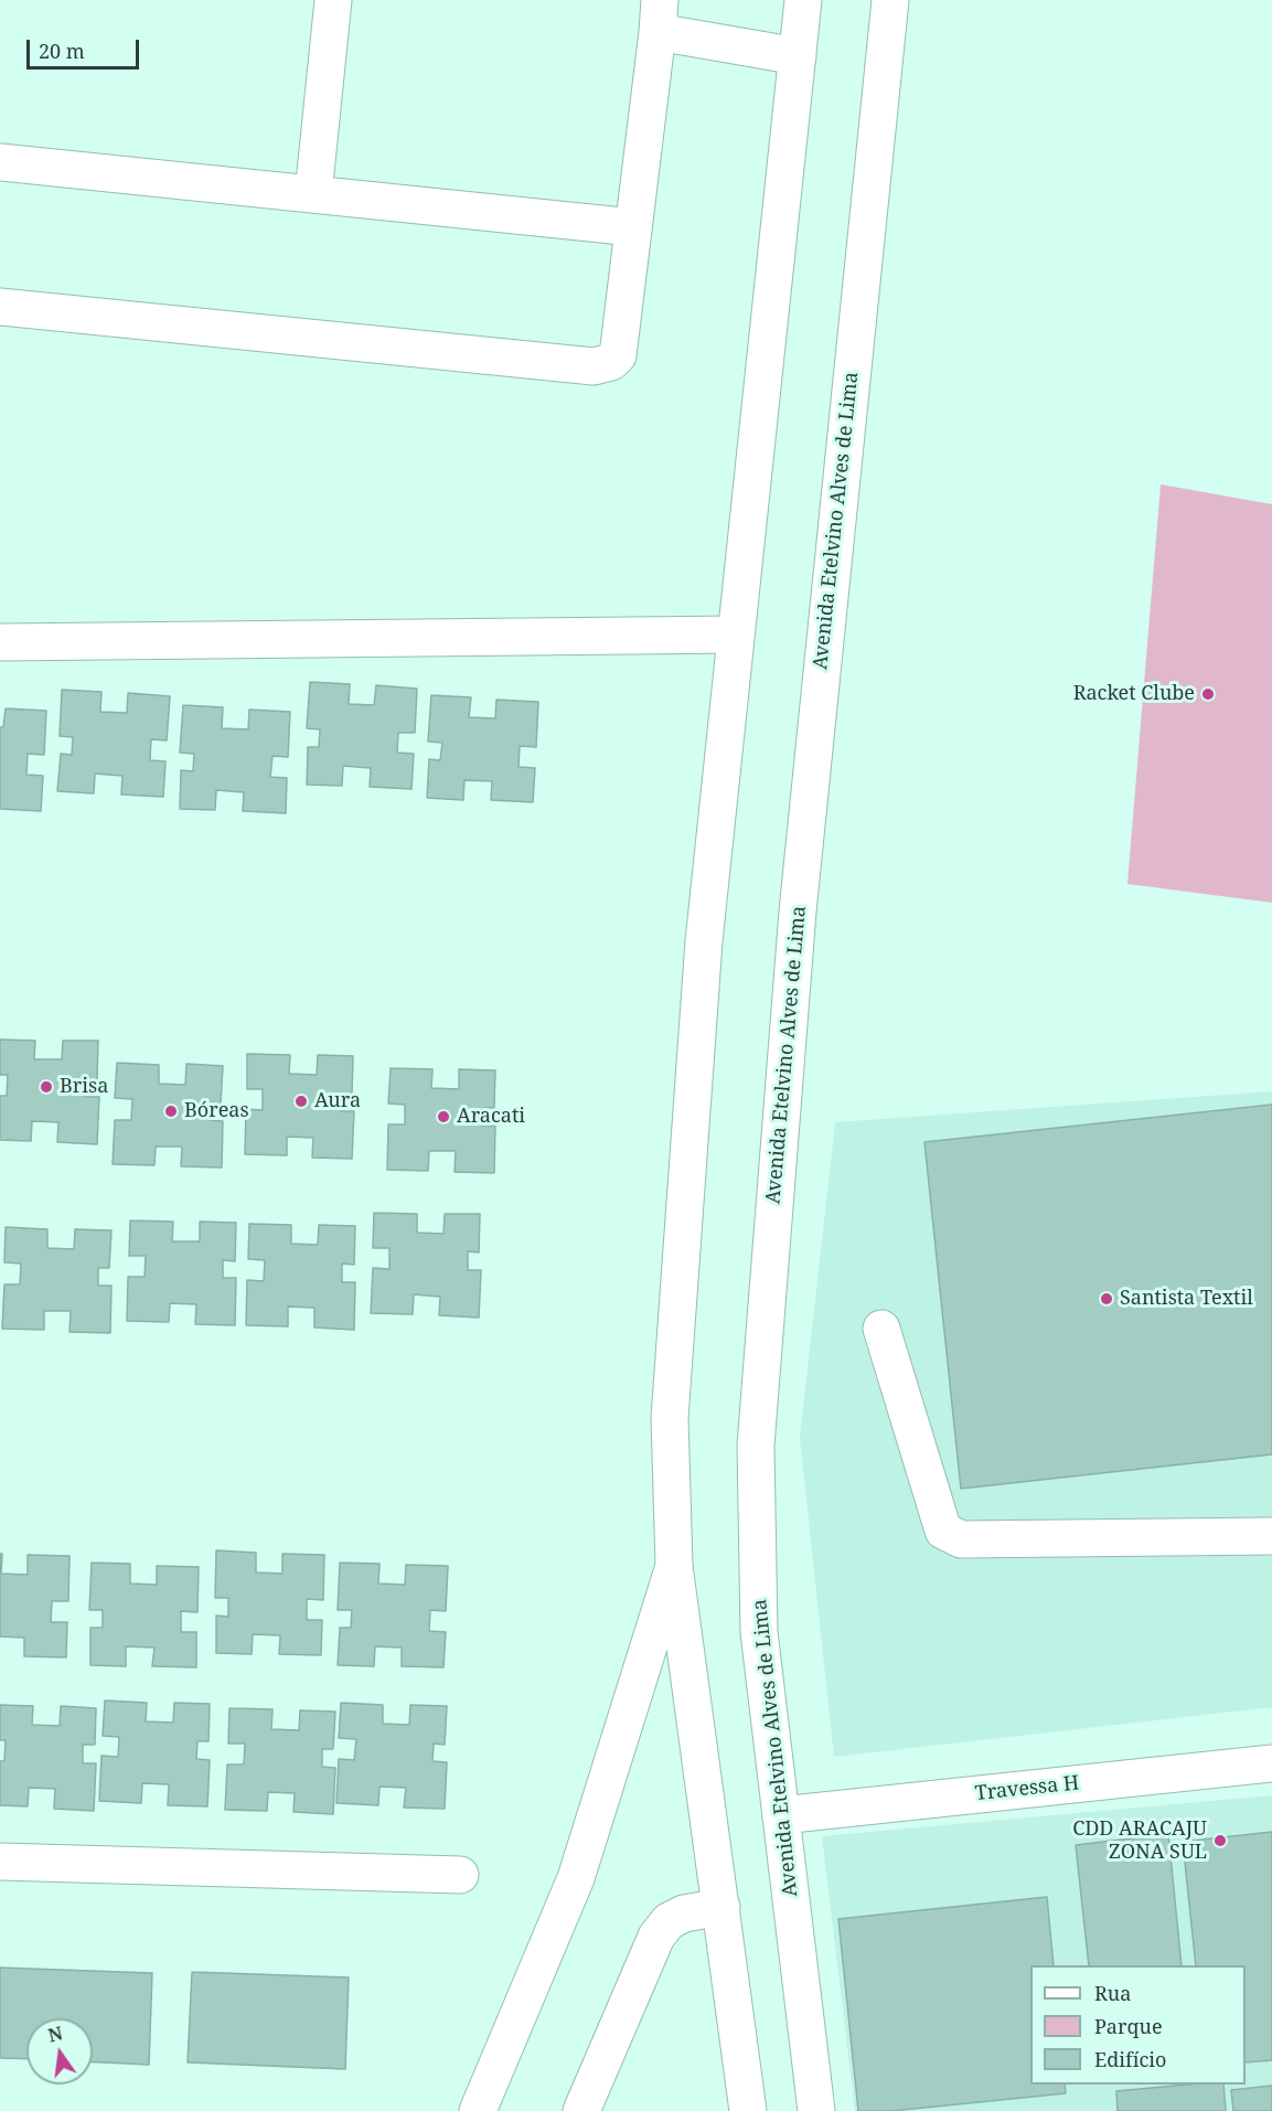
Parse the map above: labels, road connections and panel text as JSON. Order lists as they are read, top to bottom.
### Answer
{
  "streets": {
    "main road": ["Avenida Etelvino Alves de Lima", "Travessa H"]
  },
  "crossings": [
    ["Avenida Etelvino Alves de Lima", "Travessa H"]
  ],
  "places": [
    "Racket Clube",
    "Brisa",
    "Aura",
    "Bóreas",
    "Aracati",
    "Santista Textil",
    "CDD ARACAJU ZONA SUL"
  ],
  "legend": ["Rua", "Parque", "Edifício"],
  "scale_bar": "20 m",
  "north": "top"
}
